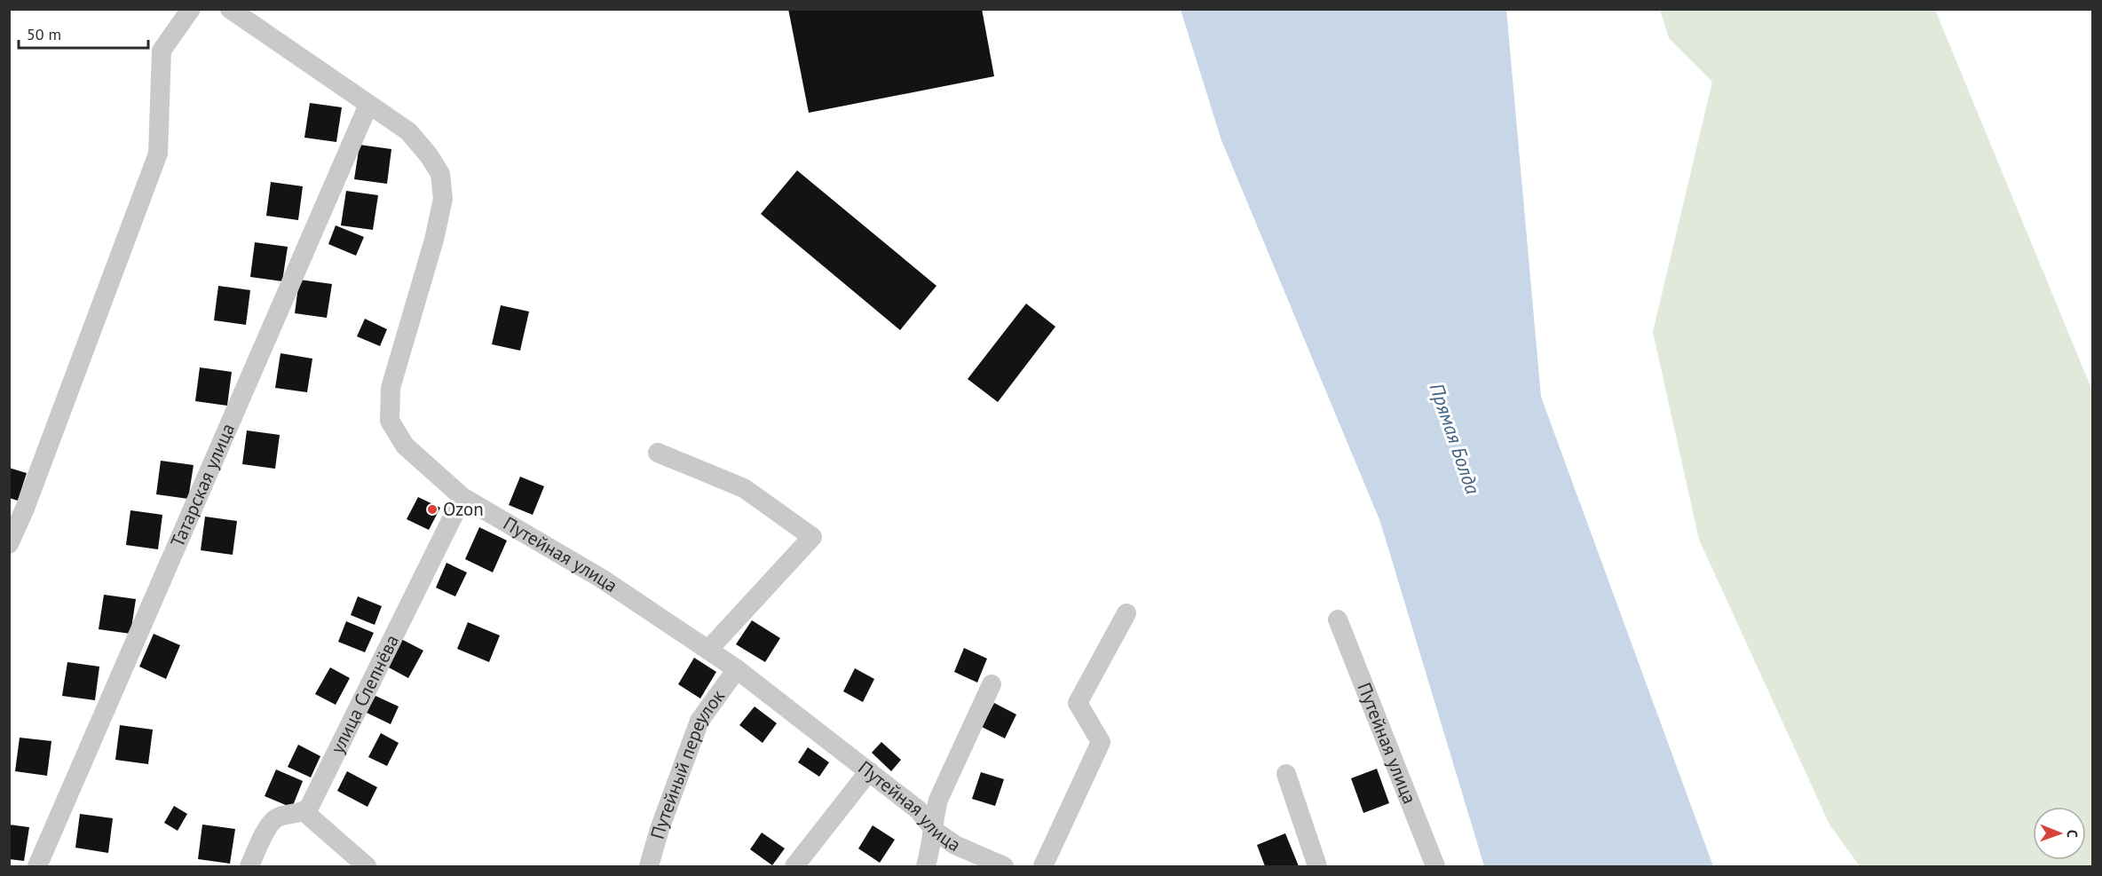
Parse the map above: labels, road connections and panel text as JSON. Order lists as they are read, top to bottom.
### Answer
{
  "streets": {
    "street": [
      "Татарская улица",
      "Путейная улица",
      "улица Слепнёва",
      "Путейный переулок"
    ]
  },
  "crossings": [
    ["Татарская улица", "Путейная улица"],
    ["Путейная улица", "улица Слепнёва"],
    ["Путейная улица", "Путейный переулок"]
  ],
  "water": ["Прямая Болда"],
  "places": ["Ozon"],
  "scale_bar": "50 m",
  "north": "right"
}
